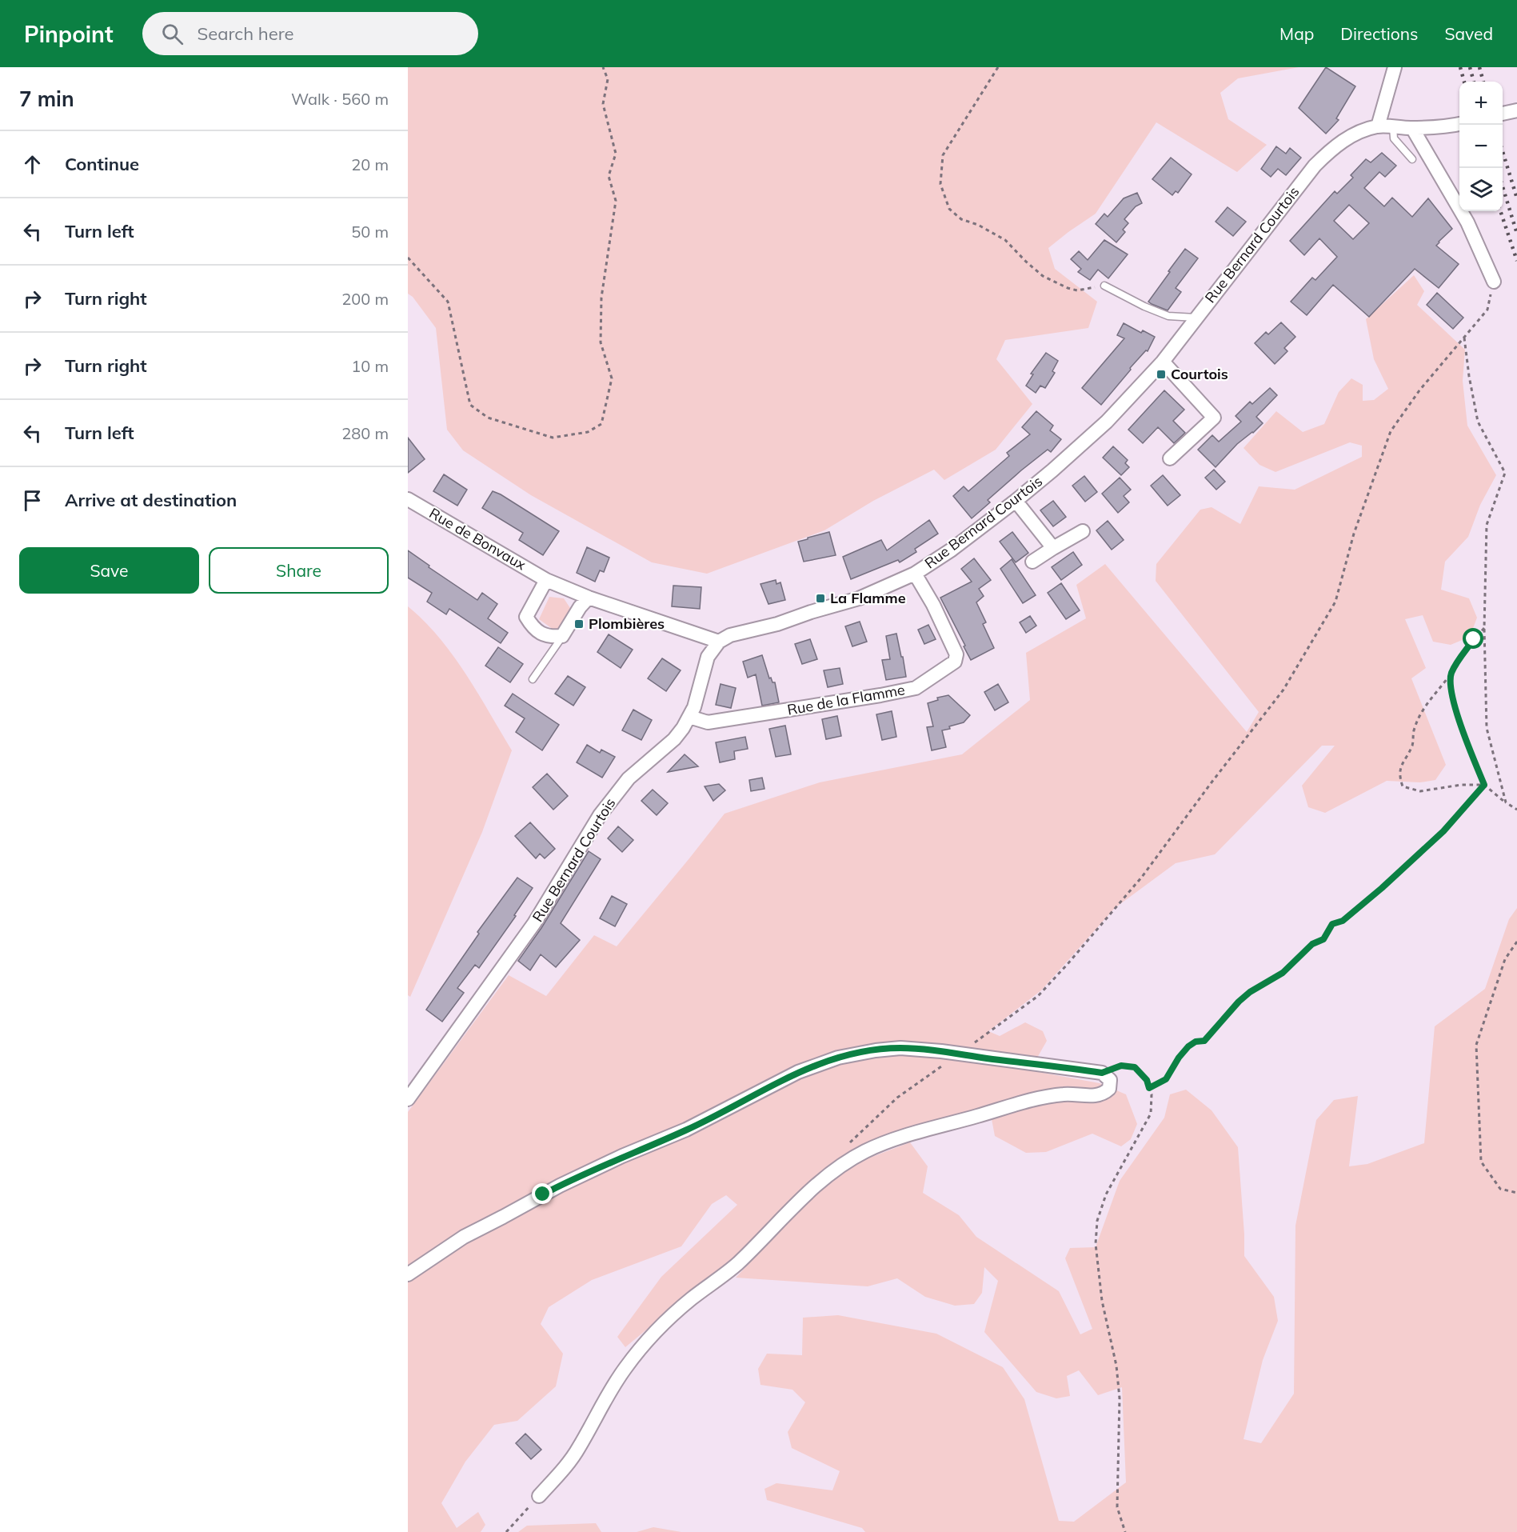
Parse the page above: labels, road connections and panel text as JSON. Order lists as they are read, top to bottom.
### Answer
{
  "streets": {
    "street": ["Rue Bernard Courtois", "Rue de Bonvaux", "Rue de la Flamme"]
  },
  "crossings": [
    ["Rue Bernard Courtois", "Rue de Bonvaux"],
    ["Rue Bernard Courtois", "Rue de la Flamme"]
  ],
  "places": {
    "transit": ["Courtois", "La Flamme", "Plombières"]
  },
  "page": {
    "header": "Pinpoint",
    "search": "Search here",
    "nav": ["Map", "Directions", "Saved"],
    "heading": ["7 min", "Walk · 560 m"],
    "map_buttons": ["+", "−"],
    "list": [
      ["Continue", "20 m"],
      ["Turn left", "50 m"],
      ["Turn right", "200 m"],
      ["Turn right", "10 m"],
      ["Turn left", "280 m"],
      "Arrive at destination"
    ],
    "buttons": ["Save", "Share"]
  }
}
